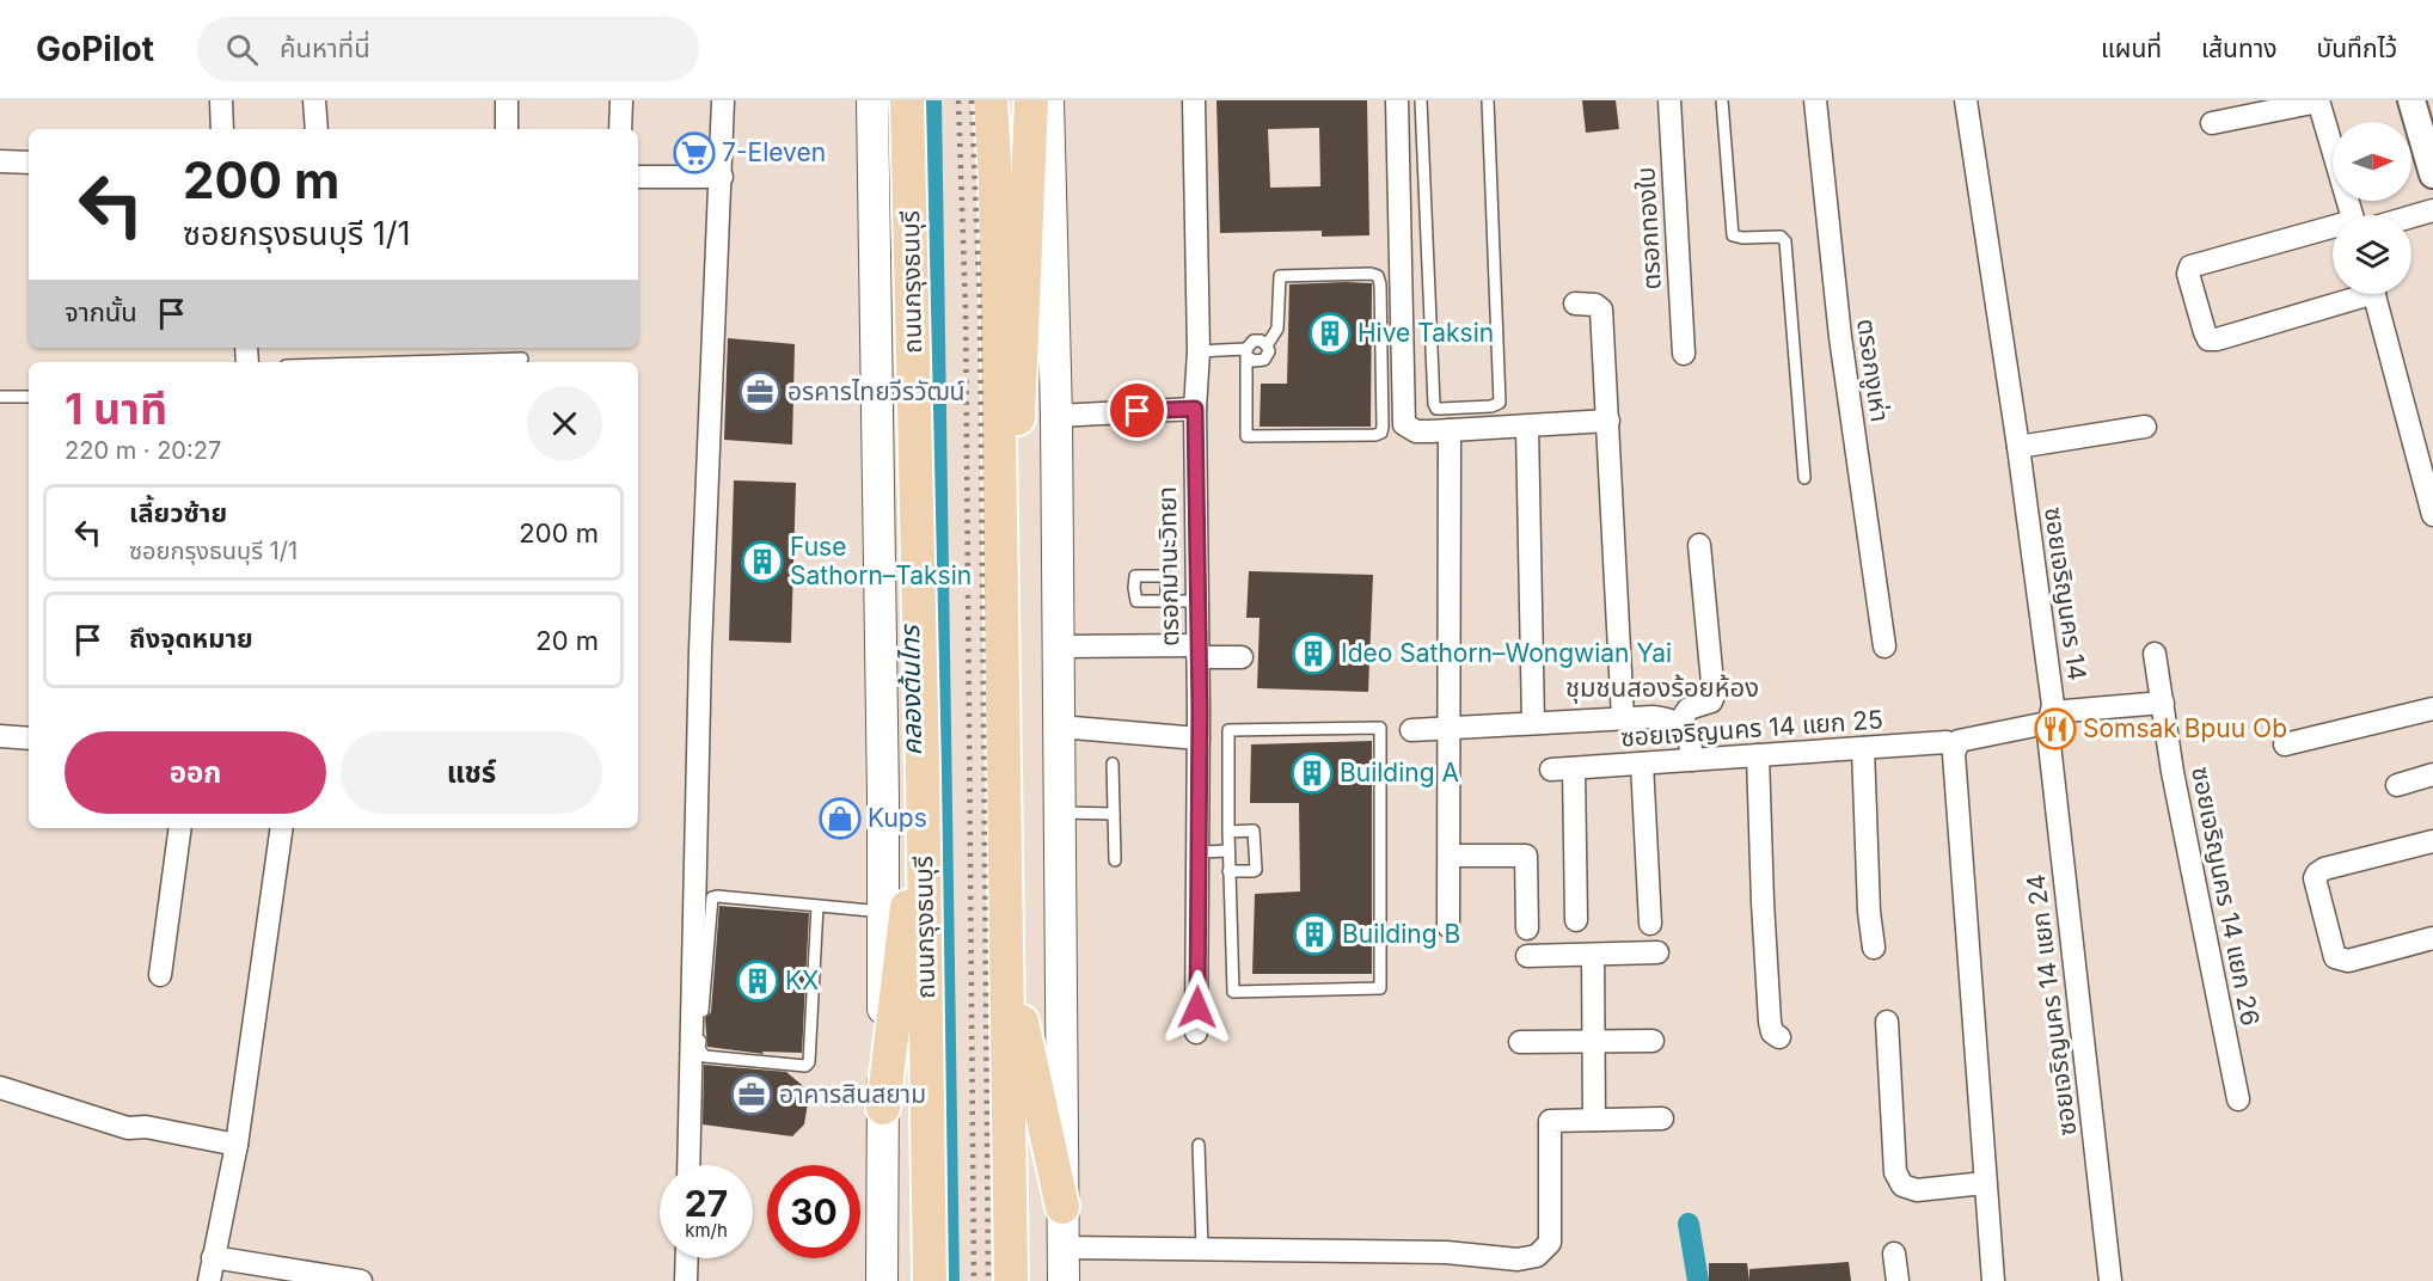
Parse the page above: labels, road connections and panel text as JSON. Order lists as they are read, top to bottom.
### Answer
{
  "streets": {
    "main road": ["ถนนกรุงธนบุรี"],
    "street": [
      "ตรอกทองใบ",
      "ตรอกงูเห่า",
      "ตรอกมานะวิทยา",
      "ซอยเจริญนคร 14",
      "ซอยเจริญนคร 14 แยก 25",
      "ซอยเจริญนคร 14 แยก 26",
      "ซอยเจริญนคร 14 แยก 24"
    ]
  },
  "crossings": [
    ["ซอยเจริญนคร 14", "ซอยเจริญนคร 14 แยก 24"]
  ],
  "districts": ["ชุมชนสองร้อยห้อง"],
  "water": ["คลองต้นไทร"],
  "places": {
    "supermarket": ["7-Eleven"],
    "building": [
      "Hive Taksin",
      "Fuse Sathorn–Taksin",
      "Ideo Sathorn–Wongwian Yai",
      "Building A",
      "Building B",
      "KX"
    ],
    "office": ["อรคารไทยวีรวัฒน์", "อาคารสินสยาม"],
    "restaurant": ["Somsak Bpuu Ob"],
    "shop": ["Kups"]
  },
  "north": "right",
  "page": {
    "header": "GoPilot",
    "search": "ค้นหาที่นี่",
    "nav": ["แผนที่", "เส้นทาง", "บันทึกไว้"],
    "turn": ["200 m", "ซอยกรุงธนบุรี 1/1"],
    "then": "จากนั้น",
    "heading": ["1 นาที", "220 m · 20:27"],
    "list": [
      {
        "name": "เลี้ยวซ้าย",
        "note": "ซอยกรุงธนบุรี 1/1",
        "value": "200 m"
      },
      {
        "name": "ถึงจุดหมาย",
        "value": "20 m"
      }
    ],
    "buttons": ["ออก", "แชร์"],
    "speed": "27 km/h",
    "limit": "30"
  }
}
